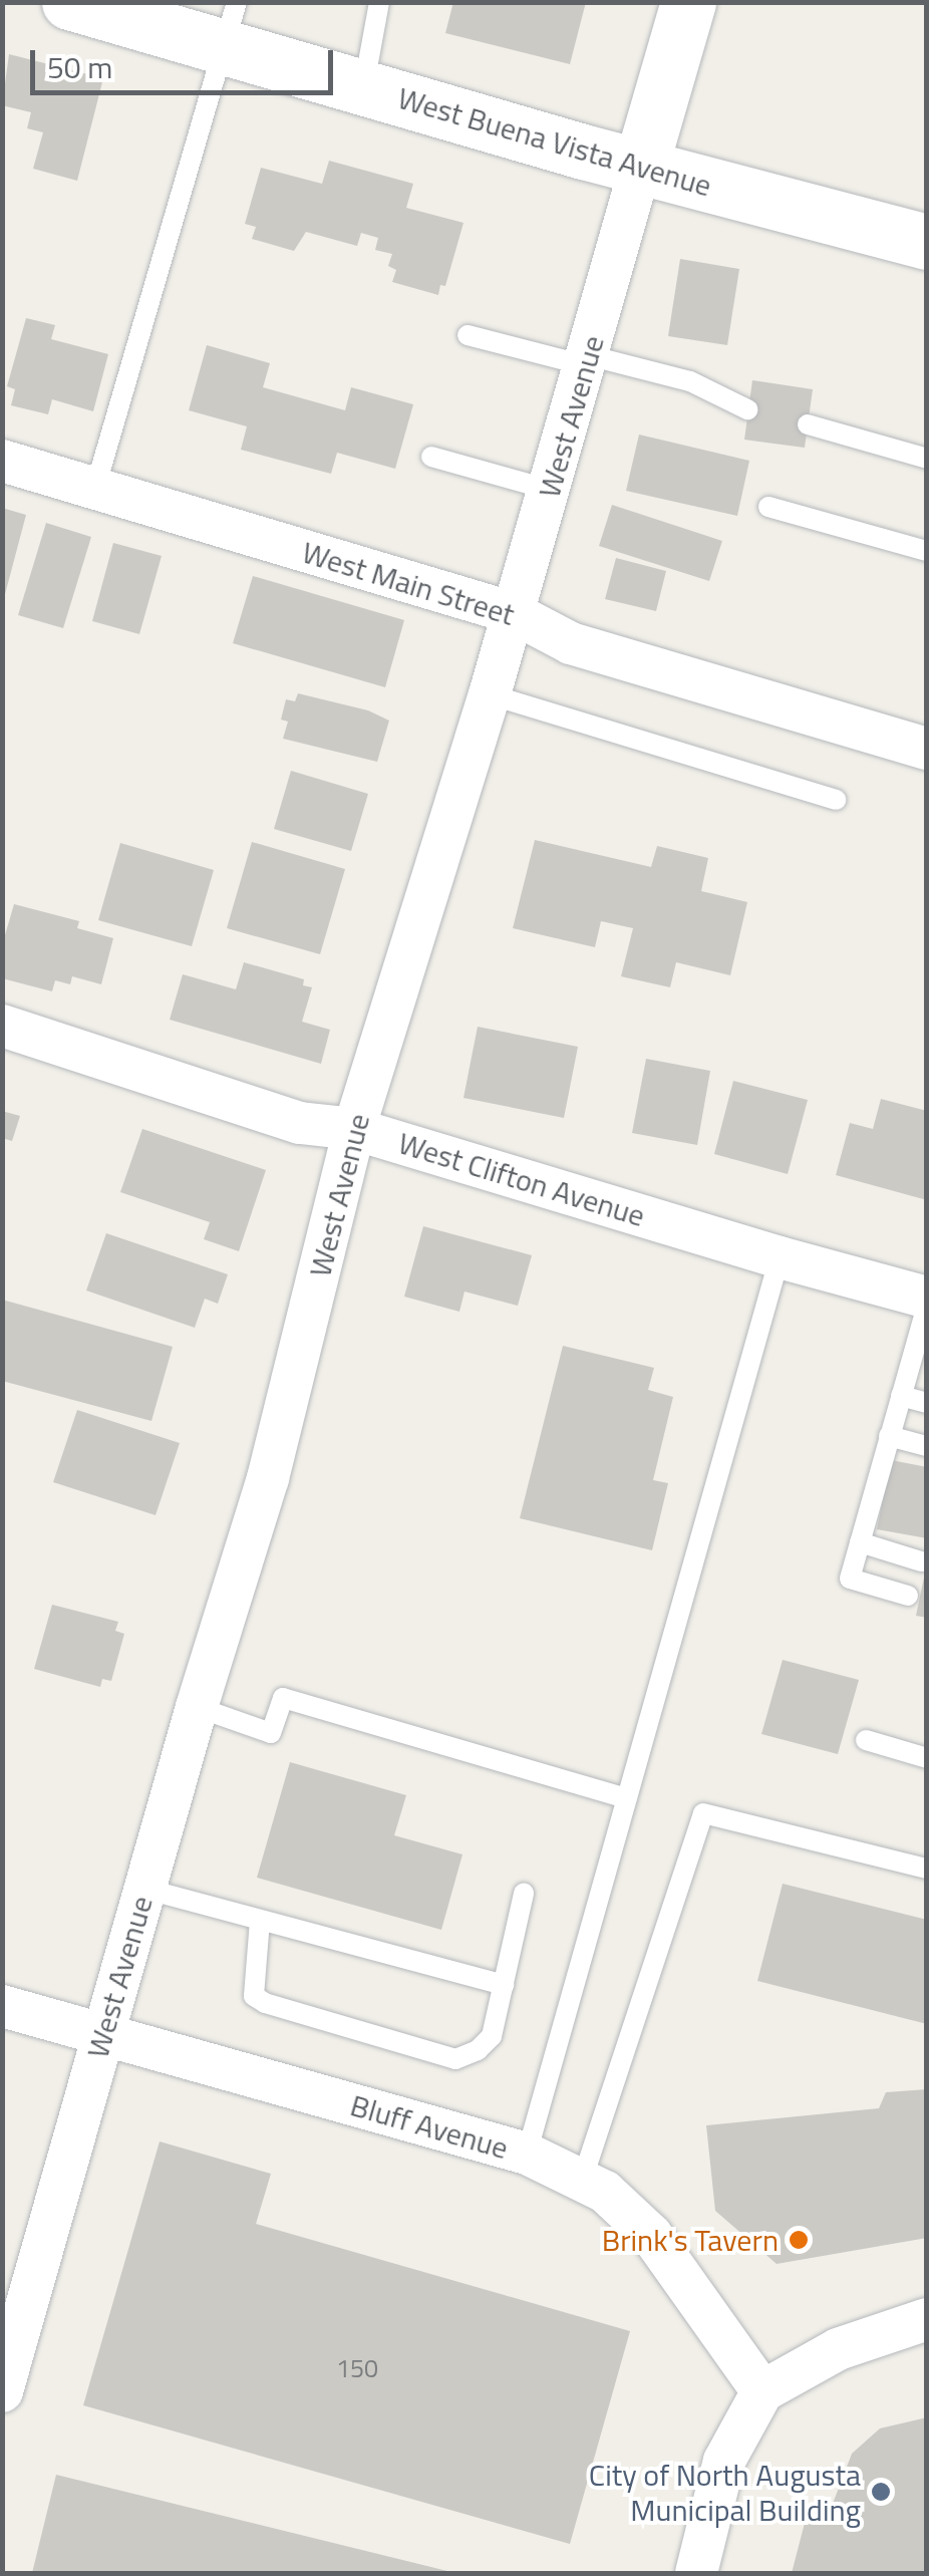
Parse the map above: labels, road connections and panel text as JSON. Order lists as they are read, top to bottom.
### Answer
{
  "streets": {
    "street": [
      "West Buena Vista Avenue",
      "West Avenue",
      "West Main Street",
      "West Clifton Avenue",
      "Bluff Avenue"
    ]
  },
  "crossings": [
    ["West Buena Vista Avenue", "West Avenue"],
    ["West Avenue", "West Main Street"],
    ["West Avenue", "West Clifton Avenue"],
    ["West Avenue", "Bluff Avenue"]
  ],
  "places": ["Brink's Tavern", "City of North Augusta Municipal Building"],
  "house_numbers": ["150"],
  "scale_bar": "50 m"
}
